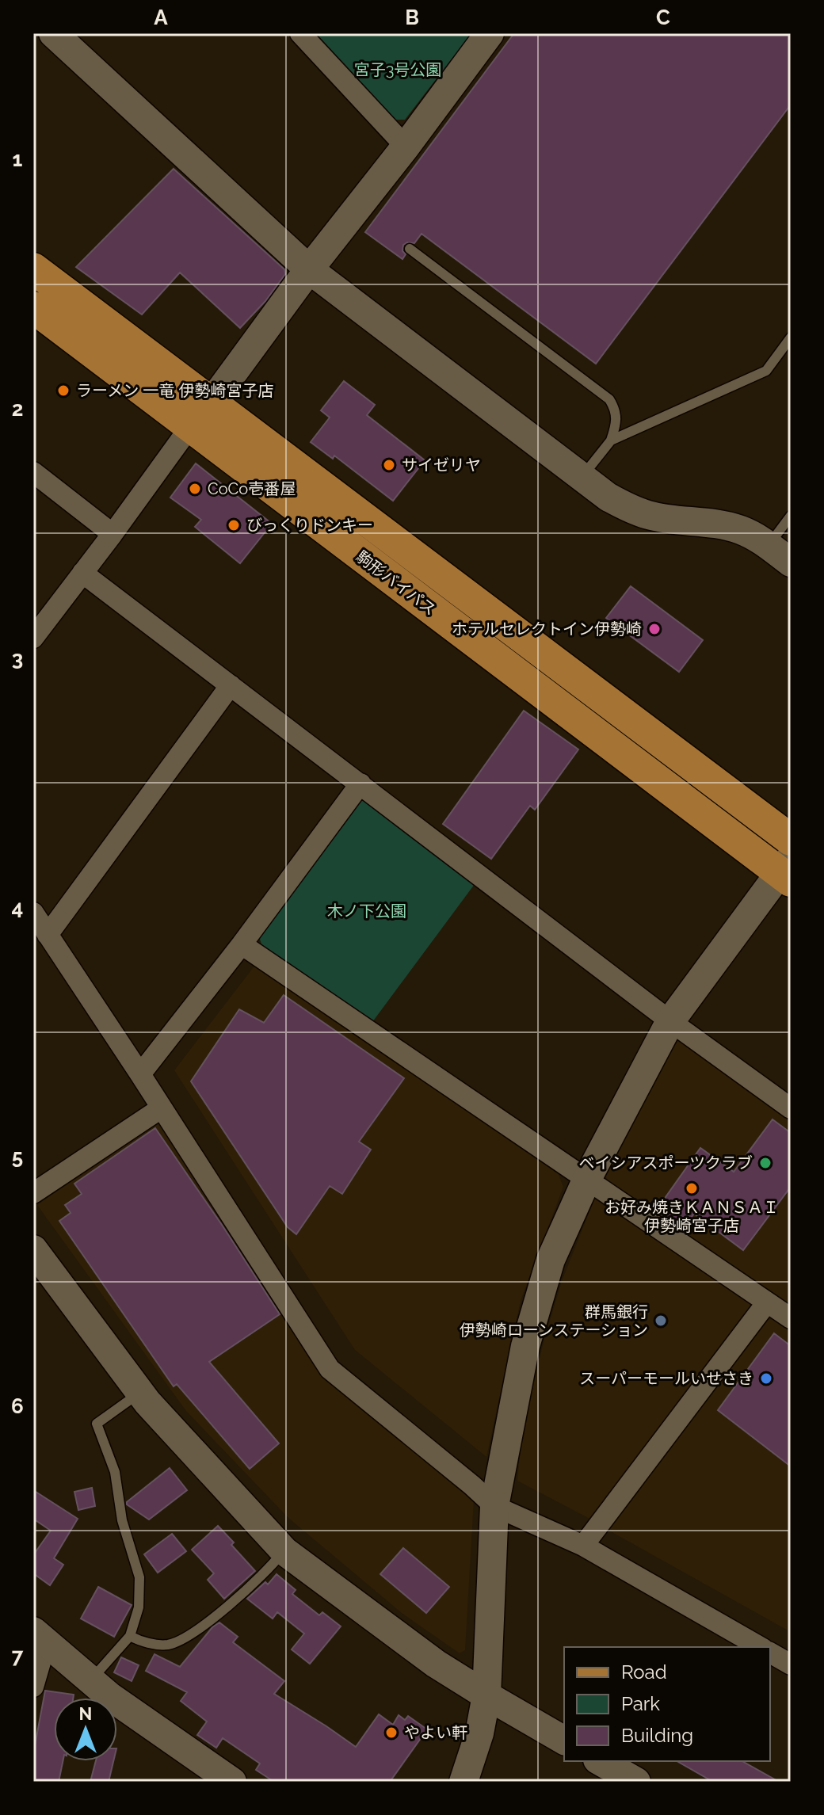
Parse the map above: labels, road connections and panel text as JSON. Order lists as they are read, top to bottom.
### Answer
{
  "streets": {
    "main road": ["駒形バイパス"]
  },
  "parks": ["宮子3号公園", "木ノ下公園"],
  "places": [
    "ラーメン 一竜 伊勢崎宮子店",
    "サイゼリヤ",
    "CoCo壱番屋",
    "びっくりドンキー",
    "ホテルセレクトイン伊勢崎",
    "ベイシアスポーツクラブ",
    "お好み焼きＫＡＮＳＡＩ 伊勢崎宮子店",
    "群馬銀行 伊勢崎ローンステーション",
    "スーパーモールいせさき",
    "やよい軒"
  ],
  "legend": ["Road", "Park", "Building"],
  "north": "top",
  "grid": {
    "columns": ["A", "B", "C"],
    "rows": [
      "1",
      "2",
      "3",
      "4",
      "5",
      "6",
      "7"
    ]
  }
}
